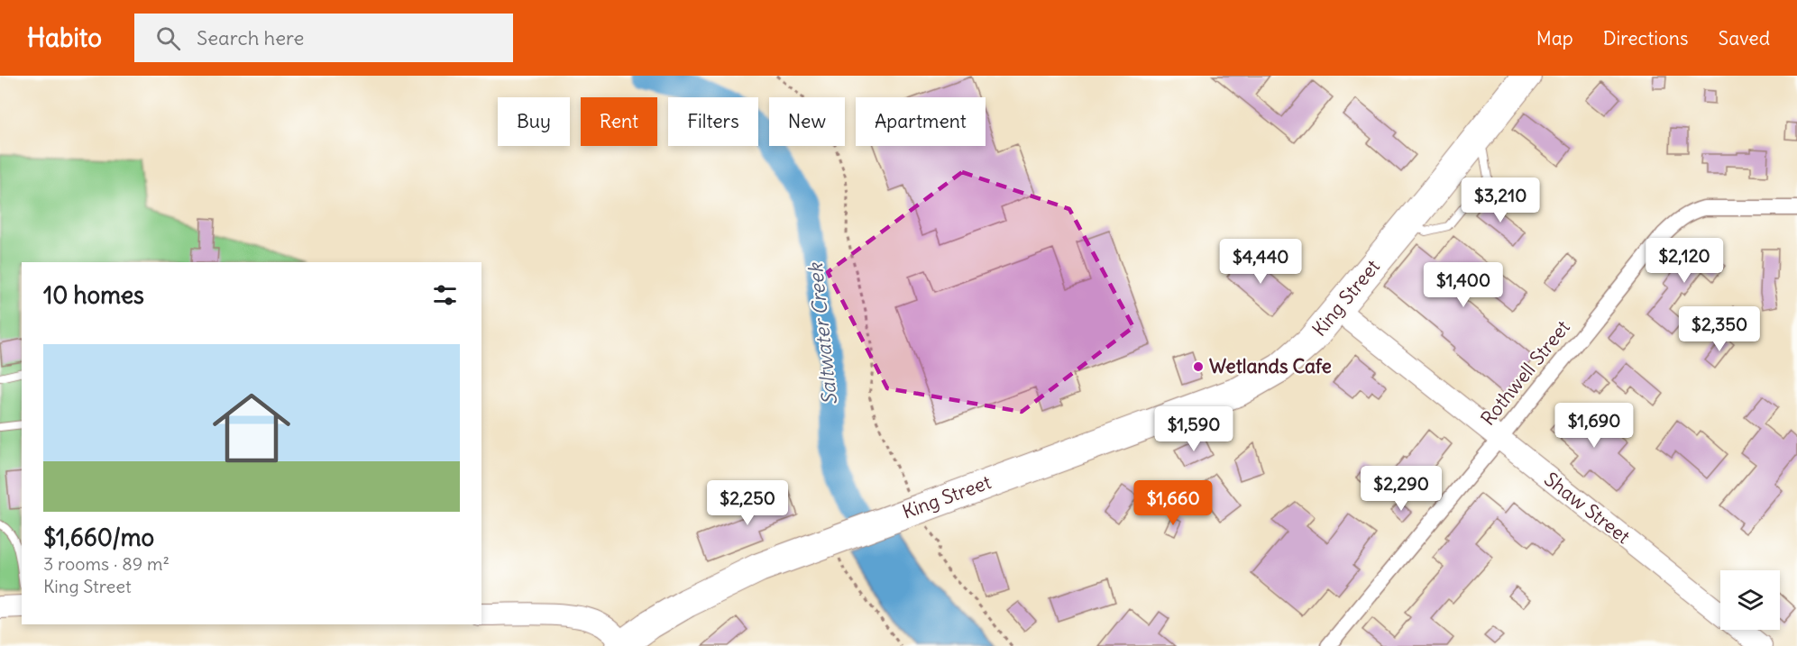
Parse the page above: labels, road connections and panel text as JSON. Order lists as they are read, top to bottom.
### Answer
{
  "streets": {
    "highway": ["King Street"],
    "street": ["Rothwell Street", "Shaw Street"]
  },
  "crossings": [
    ["King Street", "Shaw Street"],
    ["Rothwell Street", "Shaw Street"]
  ],
  "water": ["Saltwater Creek"],
  "places": ["Wetlands Cafe"],
  "page": {
    "header": "Habito",
    "search": "Search here",
    "nav": ["Map", "Directions", "Saved"],
    "chip": [
      "Buy",
      "Rent",
      "Filters",
      "New",
      "Apartment"
    ],
    "price": [
      "$3,210",
      "$2,120",
      "$4,440",
      "$1,400",
      "$2,350",
      "$1,690",
      "$1,590",
      "$2,290",
      "$2,250",
      "$1,660"
    ],
    "heading": "10 homes",
    "list": [
      {
        "name": "$1,660/mo",
        "note": "3 rooms · 89 m² · King Street"
      }
    ]
  }
}
